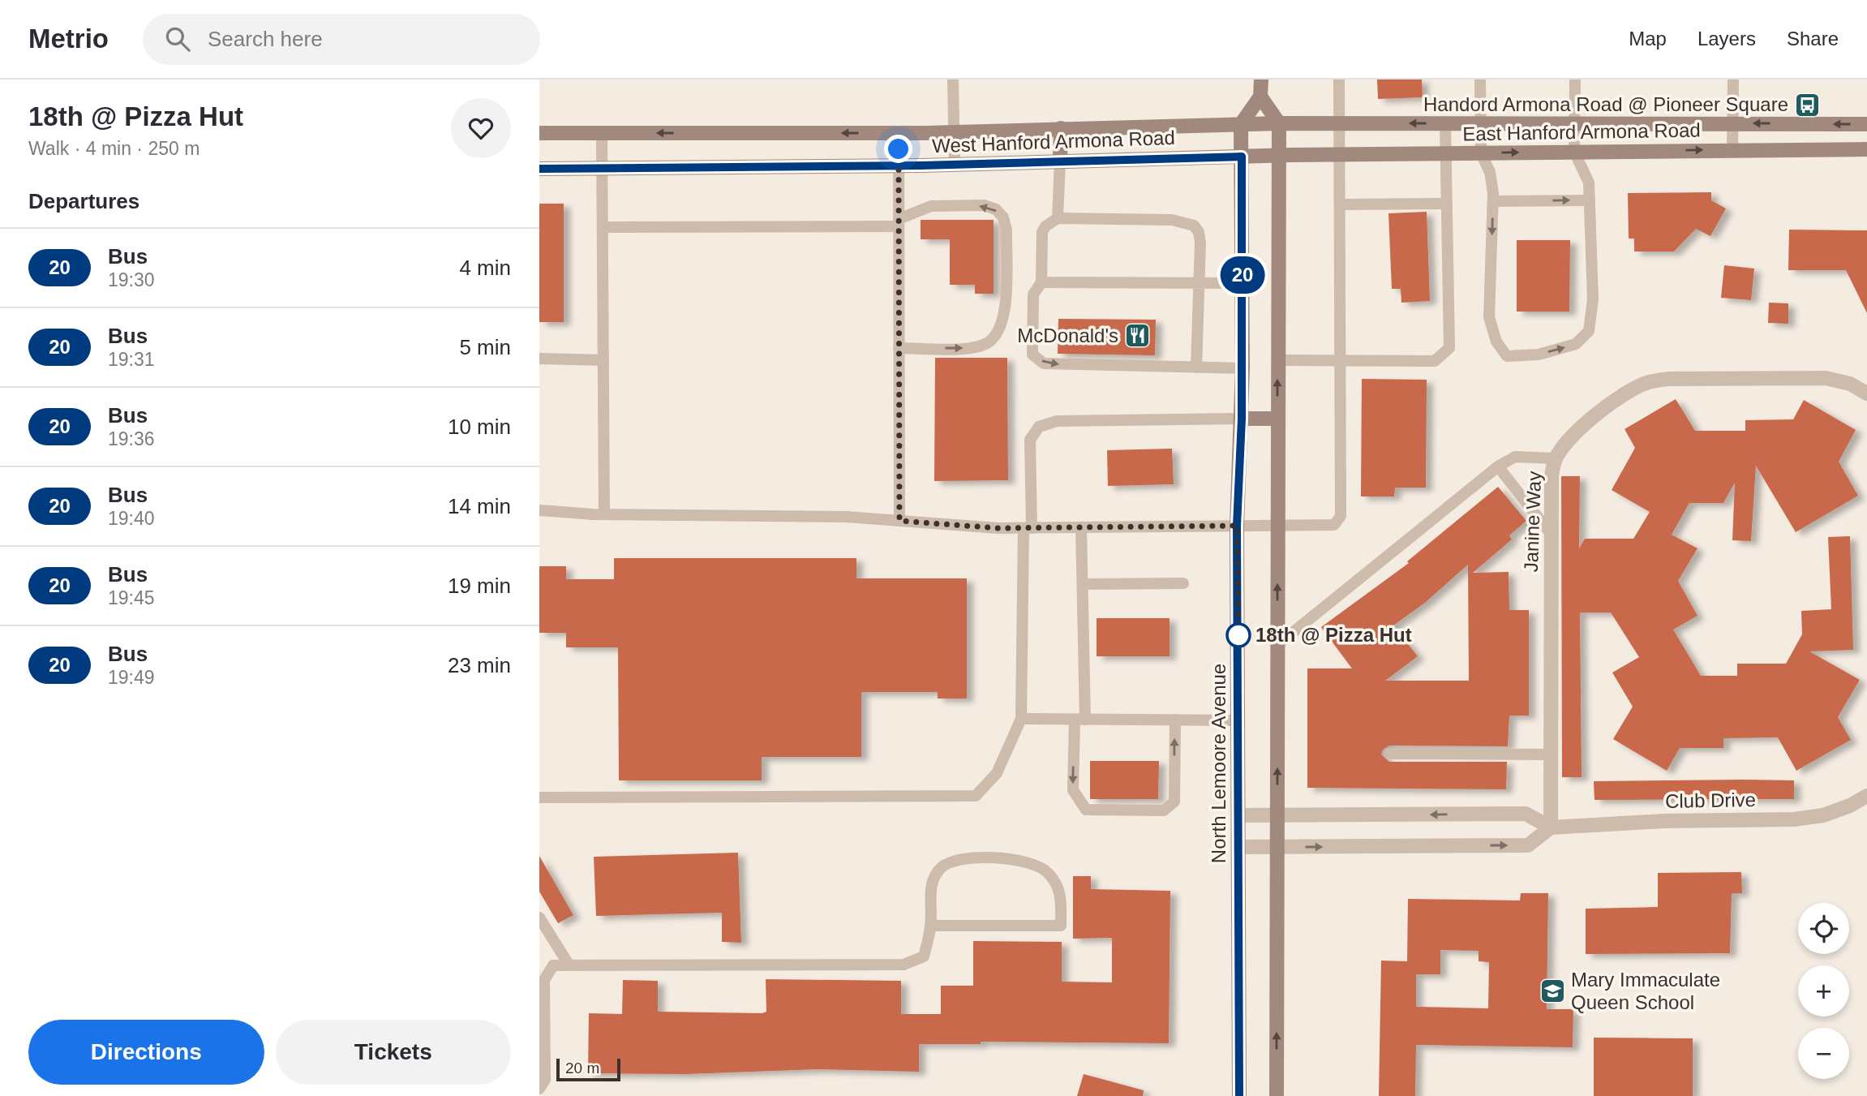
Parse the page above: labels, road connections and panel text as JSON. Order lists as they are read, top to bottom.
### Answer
{
  "streets": {
    "main road": ["East Hanford Armona Road", "West Hanford Armona Road", "North Lemoore Avenue"],
    "street": ["Janine Way", "Club Drive"]
  },
  "crossings": [
    ["East Hanford Armona Road", "West Hanford Armona Road"],
    ["East Hanford Armona Road", "North Lemoore Avenue"],
    ["West Hanford Armona Road", "North Lemoore Avenue"],
    ["Janine Way", "Club Drive"]
  ],
  "places": {
    "bus stop": ["Handord Armona Road @ Pioneer Square"],
    "restaurant": ["McDonald's"],
    "other": ["18th @ Pizza Hut"],
    "school or university": ["Mary Immaculate Queen School"]
  },
  "lines": ["bus line 20"],
  "scale_bar": "20 m",
  "page": {
    "header": "Metrio",
    "search": "Search here",
    "nav": ["Map", "Layers", "Share"],
    "heading": [
      ["18th @ Pizza Hut", "Walk · 4 min · 250 m"],
      "Departures"
    ],
    "on_map": "20",
    "list": [
      {
        "mark": "20",
        "name": "Bus",
        "note": "19:30",
        "value": "4 min"
      },
      {
        "mark": "20",
        "name": "Bus",
        "note": "19:31",
        "value": "5 min"
      },
      {
        "mark": "20",
        "name": "Bus",
        "note": "19:36",
        "value": "10 min"
      },
      {
        "mark": "20",
        "name": "Bus",
        "note": "19:40",
        "value": "14 min"
      },
      {
        "mark": "20",
        "name": "Bus",
        "note": "19:45",
        "value": "19 min"
      },
      {
        "mark": "20",
        "name": "Bus",
        "note": "19:49",
        "value": "23 min"
      }
    ],
    "map_buttons": ["+", "−"],
    "buttons": ["Directions", "Tickets"],
    "scale": "20 m"
  }
}
